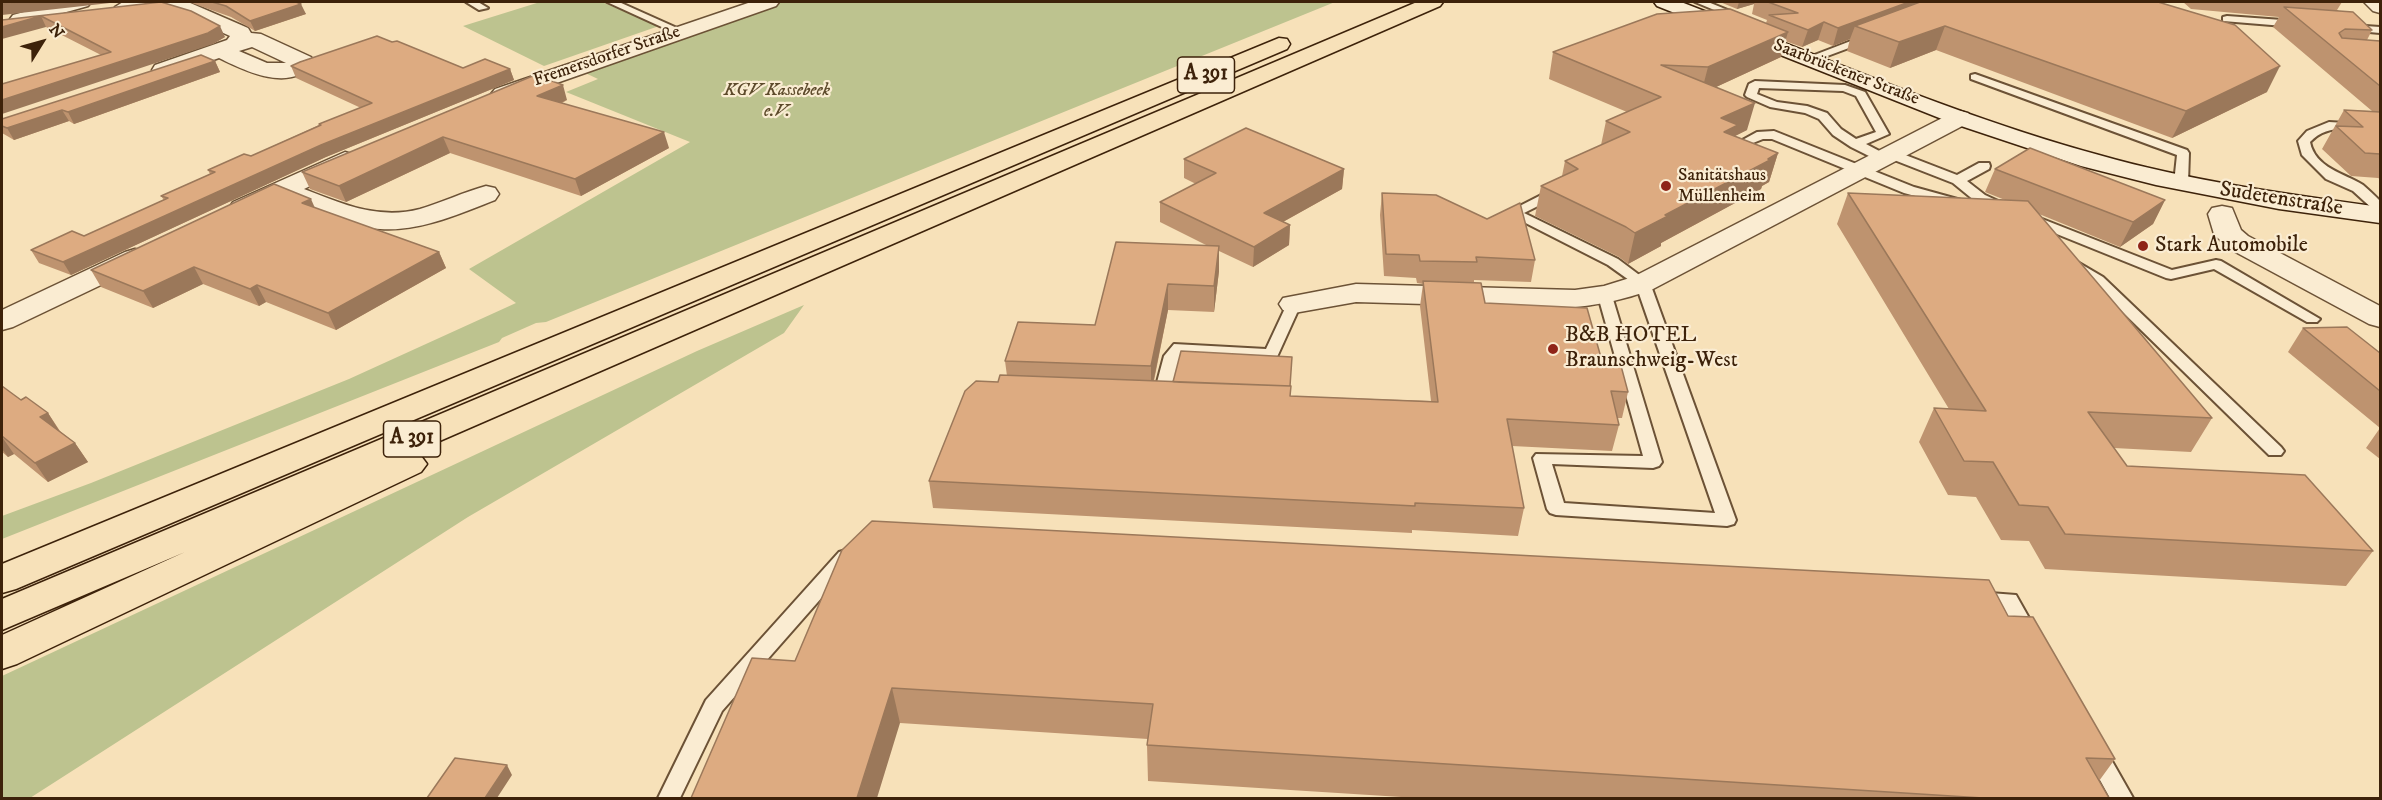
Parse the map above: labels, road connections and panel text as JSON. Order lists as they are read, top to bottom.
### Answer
{
  "streets": {
    "highway": ["A 391"],
    "street": ["Fremersdorfer Straße", "Saarbrückener Straße", "Sudetenstraße"]
  },
  "crossings": [
    ["Saarbrückener Straße", "Sudetenstraße"]
  ],
  "parks": ["KGV Kassebeek e.V."],
  "places": ["Sanitätshaus Müllenheim", "Stark Automobile", "B&B HOTEL Braunschweig-West"],
  "north": "top right"
}
